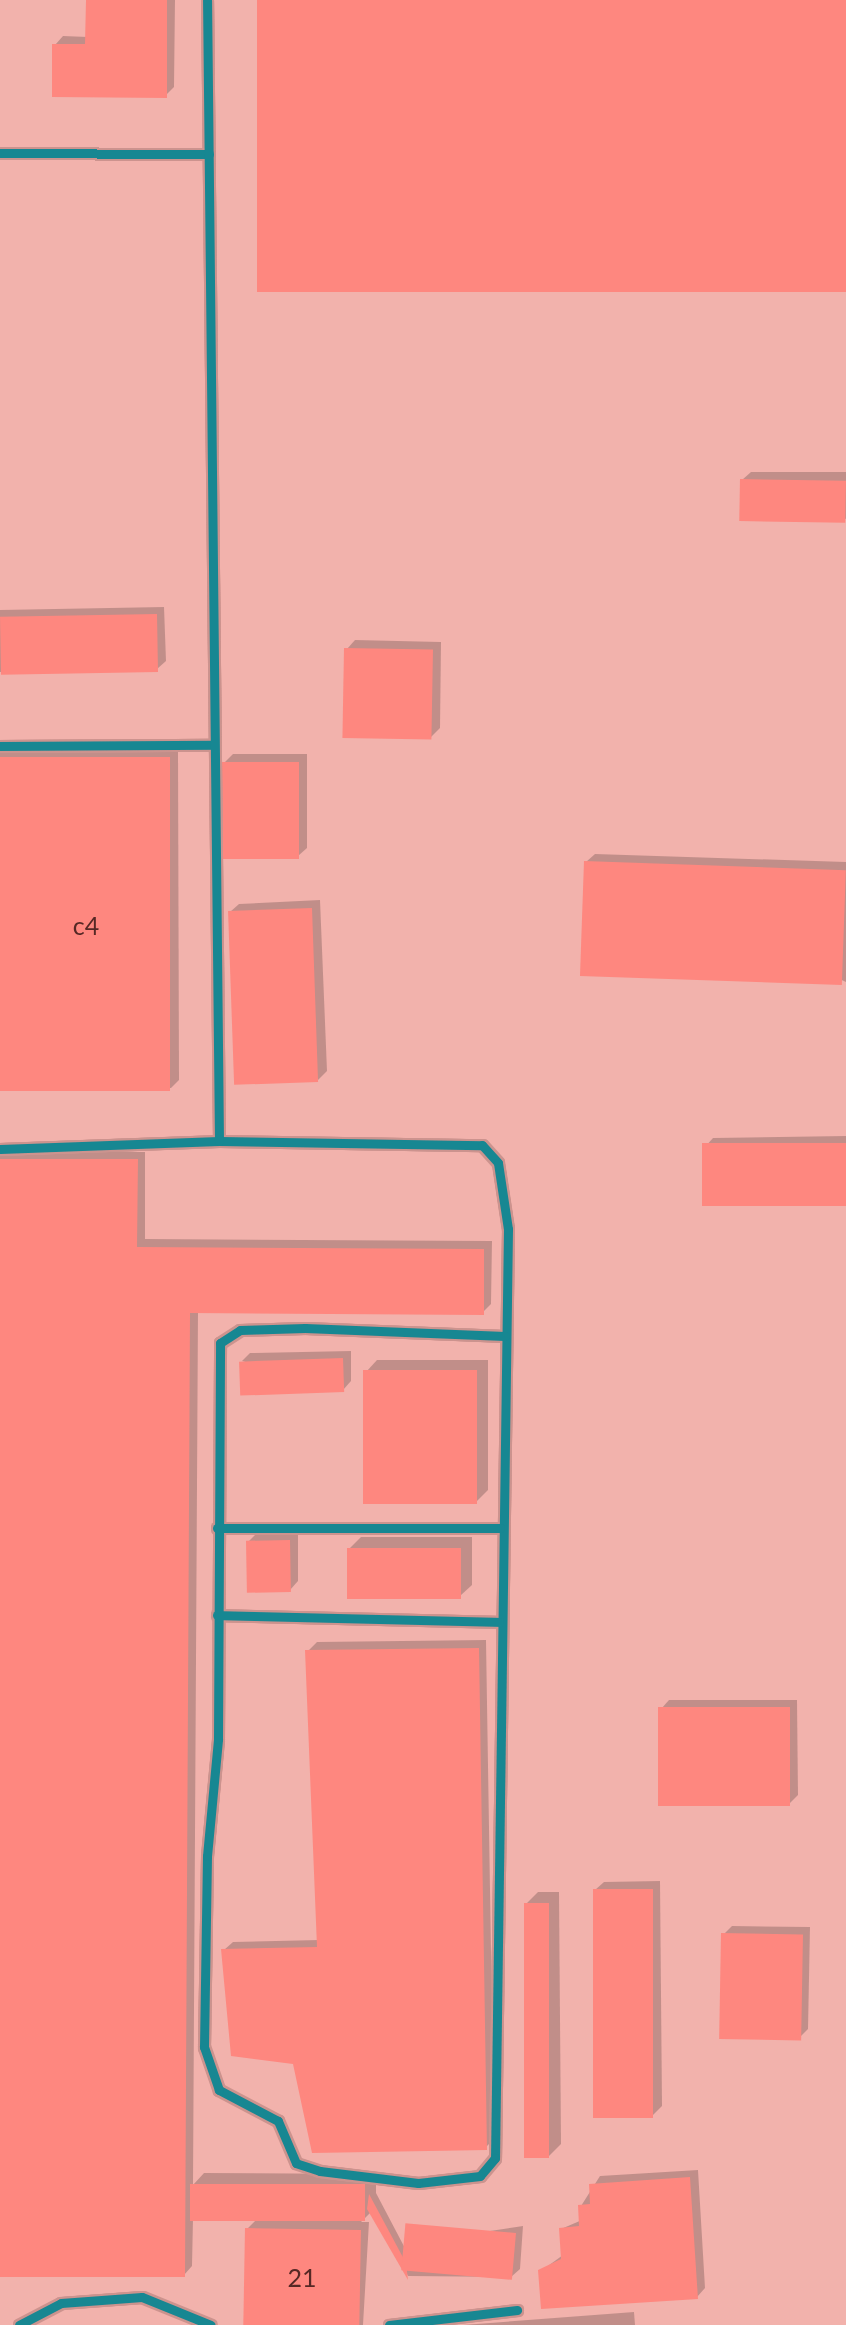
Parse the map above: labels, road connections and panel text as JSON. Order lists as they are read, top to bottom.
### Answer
{
  "house_numbers": ["с4", "21"]
}
